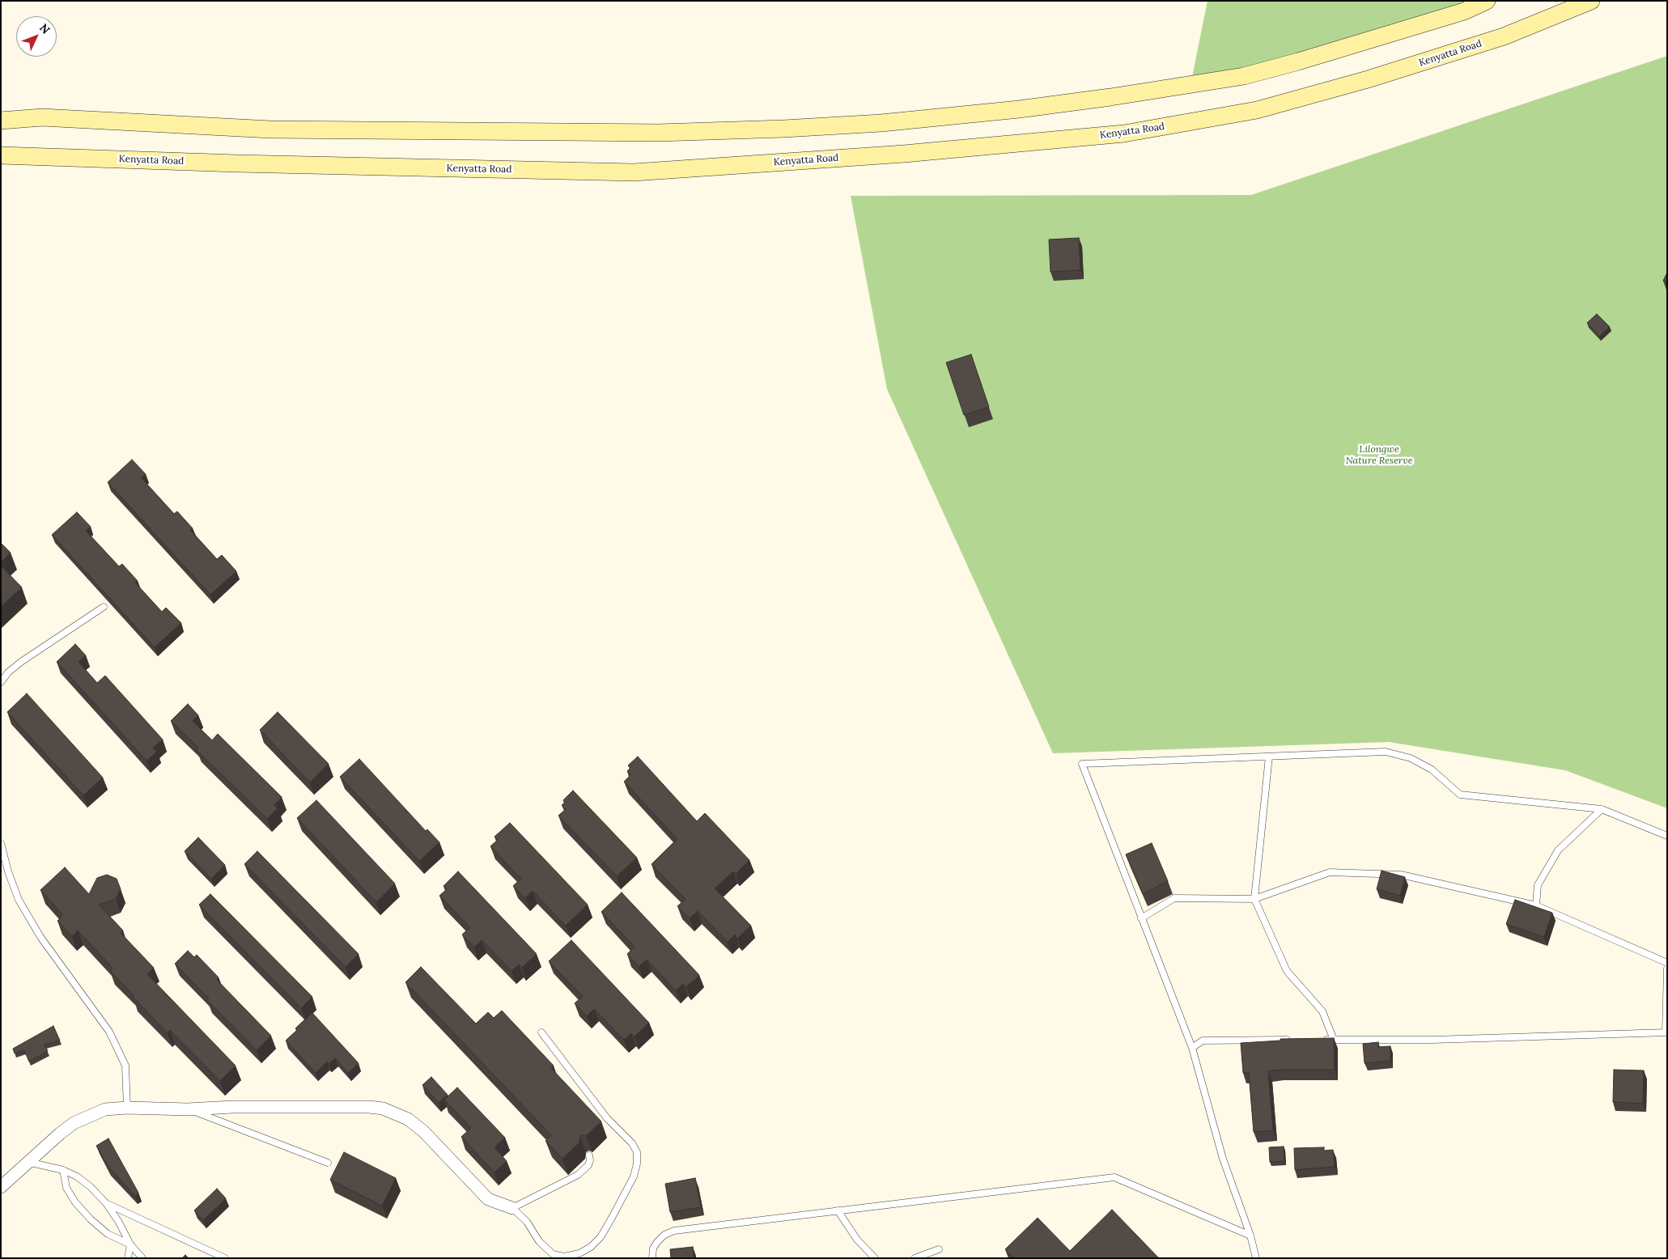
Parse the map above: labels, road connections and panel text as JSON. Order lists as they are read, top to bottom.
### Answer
{
  "streets": {
    "main road": ["Kenyatta Road"]
  },
  "parks": ["Lilongwe Nature Reserve"],
  "north": "top right"
}
